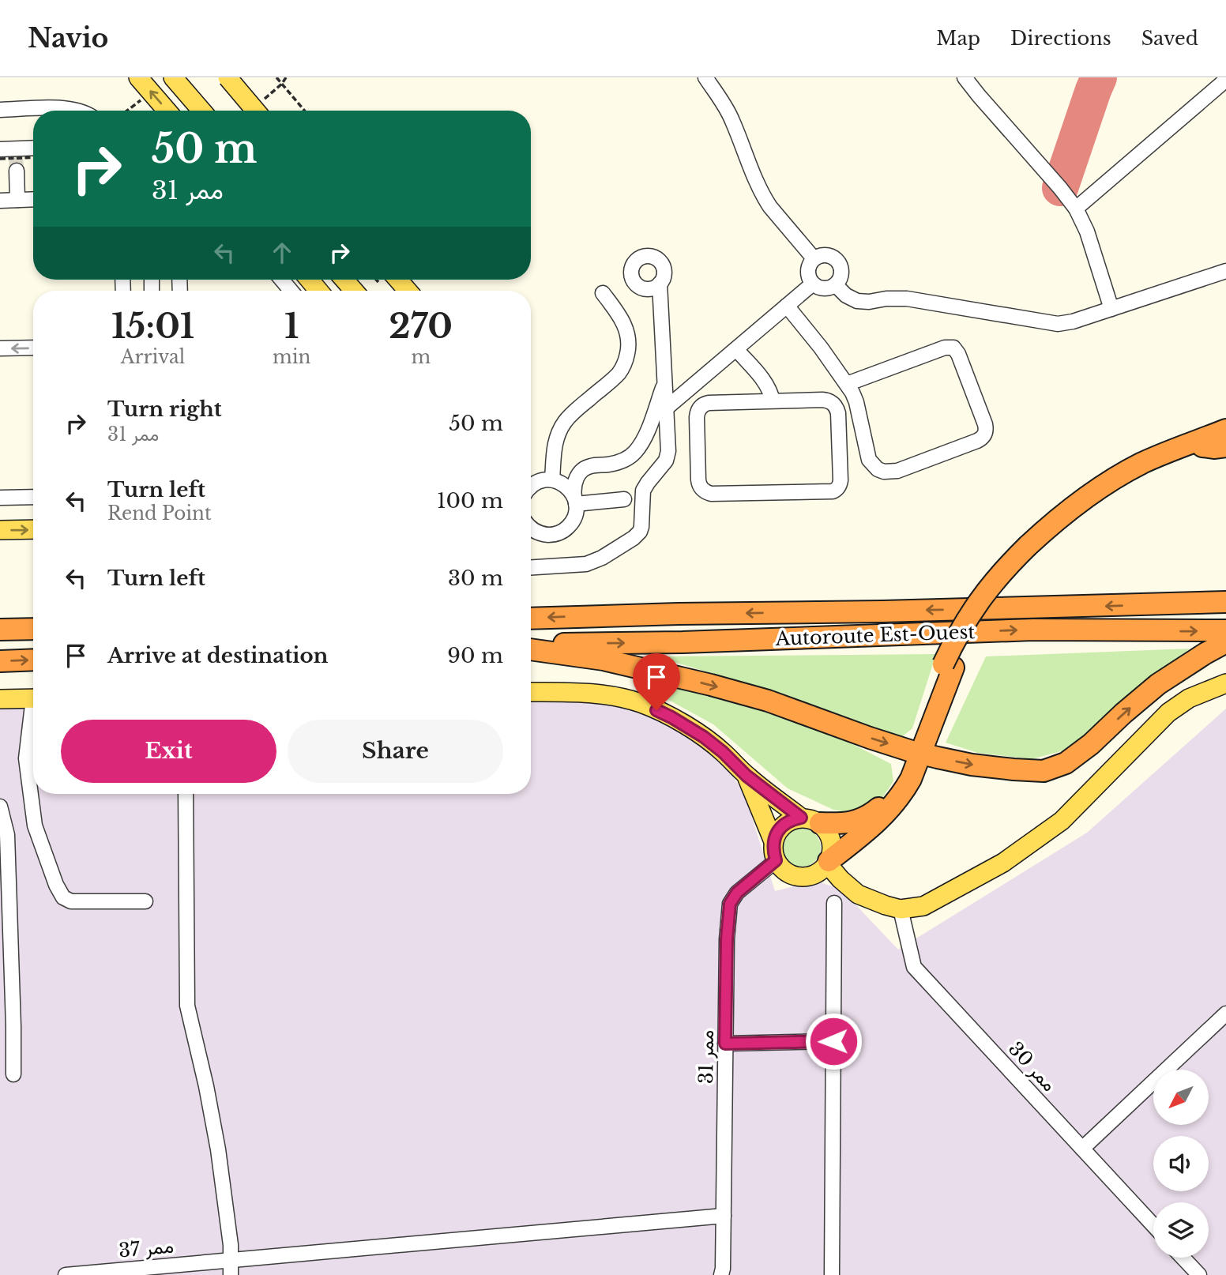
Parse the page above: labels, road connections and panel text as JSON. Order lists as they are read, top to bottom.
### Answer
{
  "streets": {
    "highway": ["Autoroute Est-Ouest"],
    "street": ["ممر 31", "ممر 30", "ممر 37"]
  },
  "crossings": [
    ["ممر 31", "ممر 37"]
  ],
  "north": "bottom left",
  "page": {
    "header": "Navio",
    "nav": ["Map", "Directions", "Saved"],
    "turn": ["50 m", "ممر 31"],
    "eta": [
      "15:01",
      "Arrival",
      "1",
      "min",
      "270",
      "m"
    ],
    "list": [
      {
        "name": "Turn right",
        "note": "ممر 31",
        "value": "50 m"
      },
      {
        "name": "Turn left",
        "note": "Rend Point",
        "value": "100 m"
      },
      {
        "name": "Turn left",
        "value": "30 m"
      },
      {
        "name": "Arrive at destination",
        "value": "90 m"
      }
    ],
    "buttons": ["Exit", "Share"]
  }
}
